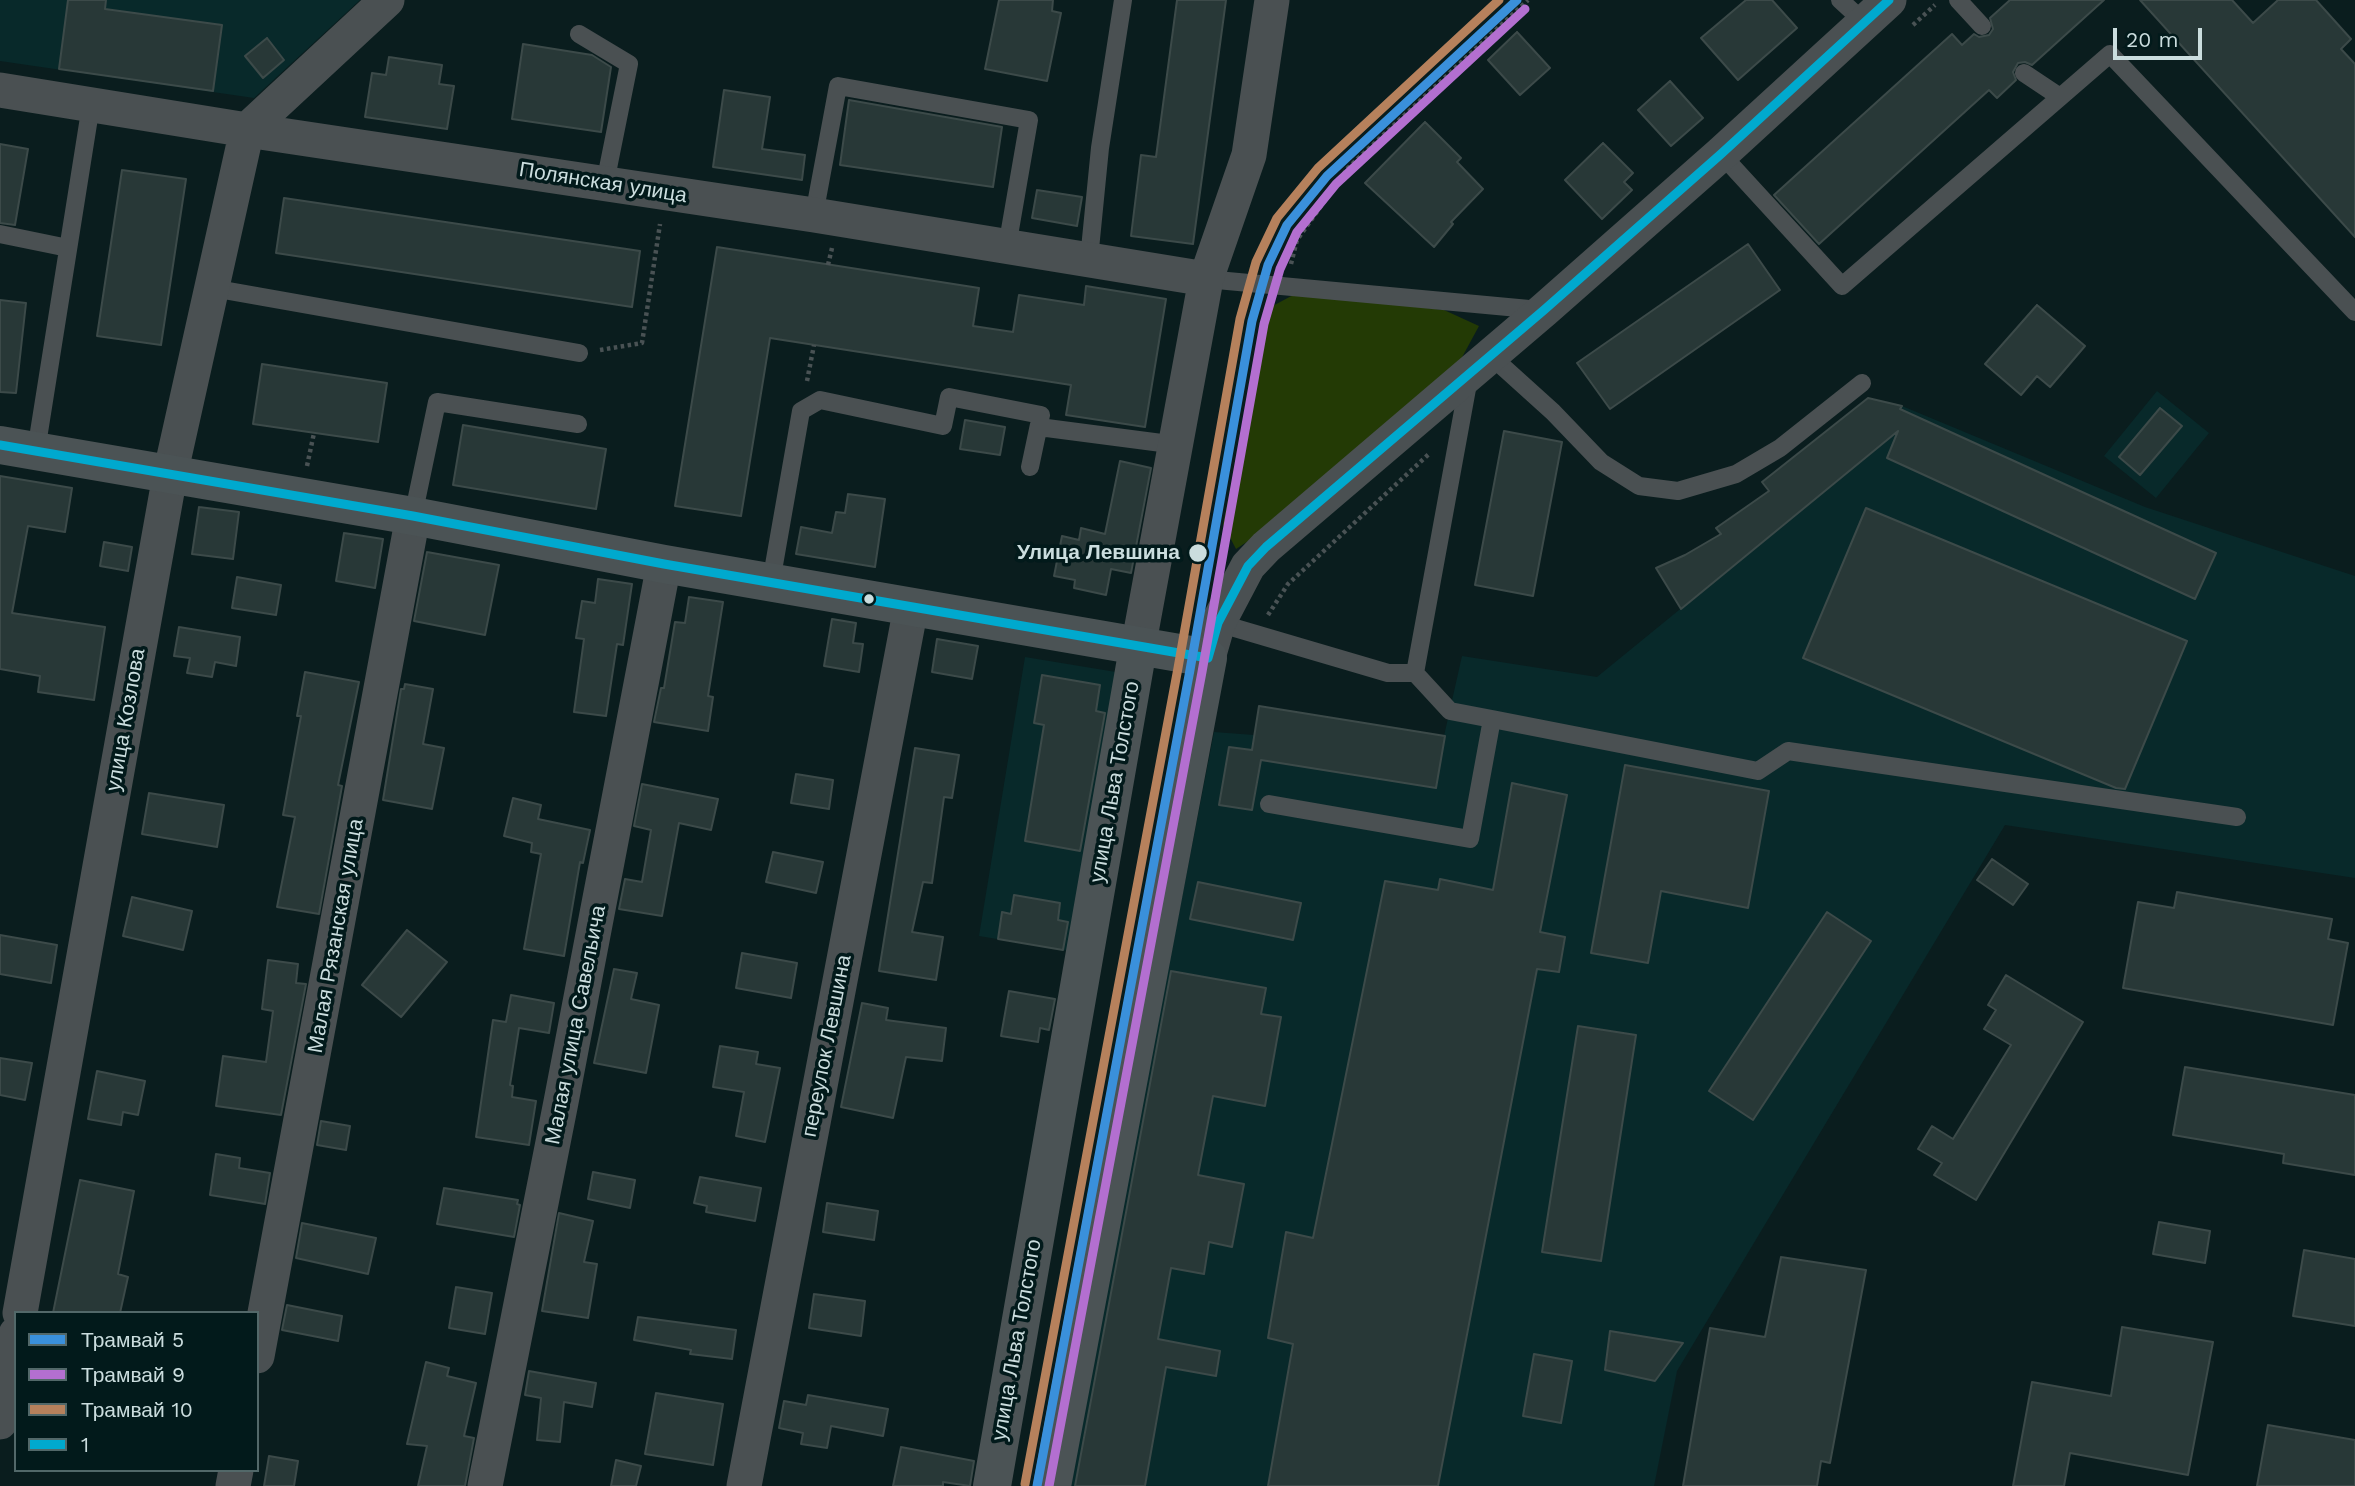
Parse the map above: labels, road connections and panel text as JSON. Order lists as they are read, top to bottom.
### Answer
{
  "streets": {
    "street": [
      "Полянская улица",
      "улица Козлова",
      "улица Льва Толстого",
      "Малая Рязанская улица",
      "Малая улица Савельича",
      "переулок Левшина"
    ]
  },
  "crossings": [
    ["Полянская улица", "улица Козлова"],
    ["Полянская улица", "улица Льва Толстого"]
  ],
  "places": ["Улица Левшина"],
  "lines": [
    "tram line 5",
    "tram line 10",
    "transit line 1",
    "tram line 9"
  ],
  "legend": [
    "Трамвай 5",
    "Трамвай 9",
    "Трамвай 10",
    "1"
  ],
  "scale_bar": "20 m"
}
